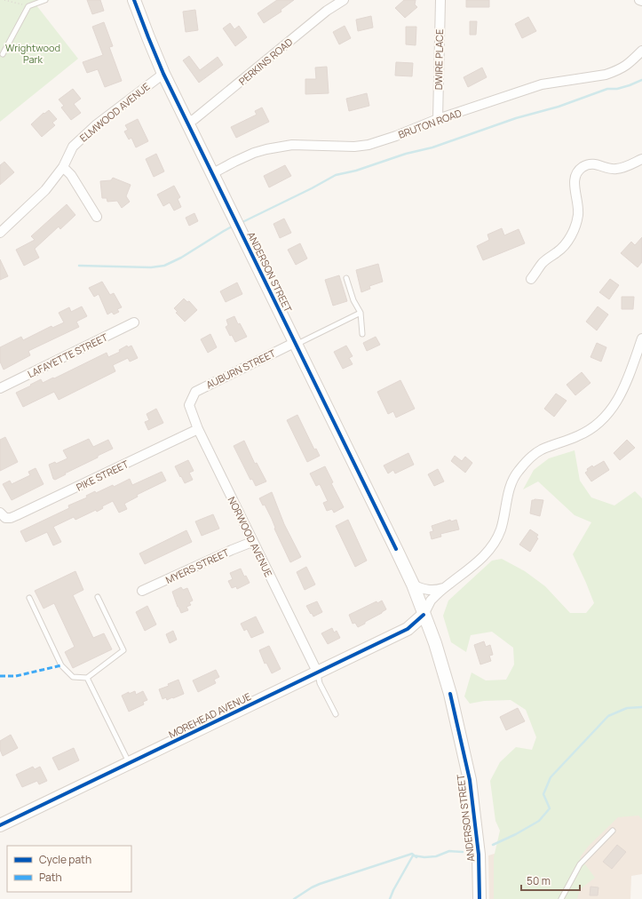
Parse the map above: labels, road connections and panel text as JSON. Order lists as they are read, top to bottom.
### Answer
{
  "streets": {
    "street": [
      "DWIRE PLACE",
      "PERKINS ROAD",
      "ELMWOOD AVENUE",
      "BRUTON ROAD",
      "ANDERSON STREET",
      "LAFAYETTE STREET",
      "AUBURN STREET",
      "PIKE STREET",
      "NORWOOD AVENUE",
      "MYERS STREET",
      "MOREHEAD AVENUE"
    ]
  },
  "crossings": [
    ["DWIRE PLACE", "BRUTON ROAD"],
    ["PERKINS ROAD", "ANDERSON STREET"],
    ["ELMWOOD AVENUE", "ANDERSON STREET"],
    ["BRUTON ROAD", "ANDERSON STREET"],
    ["ANDERSON STREET", "AUBURN STREET"],
    ["ANDERSON STREET", "MOREHEAD AVENUE"],
    ["AUBURN STREET", "NORWOOD AVENUE"],
    ["PIKE STREET", "NORWOOD AVENUE"],
    ["NORWOOD AVENUE", "MYERS STREET"],
    ["NORWOOD AVENUE", "MOREHEAD AVENUE"]
  ],
  "parks": ["Wrightwood Park"],
  "legend": ["Cycle path", "Path"],
  "scale_bar": "50 m"
}
